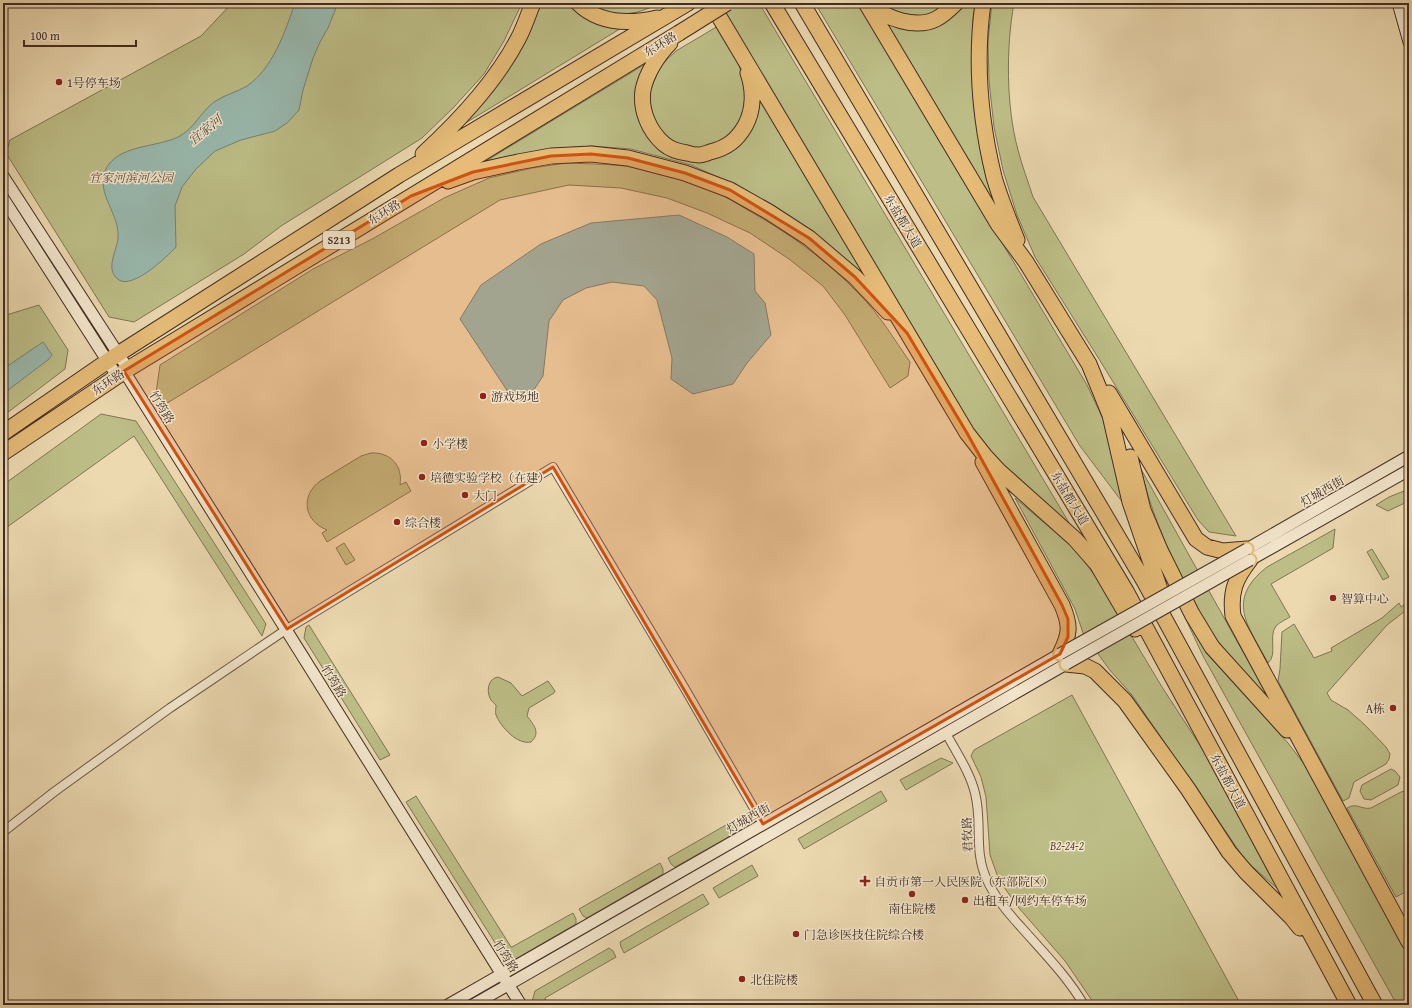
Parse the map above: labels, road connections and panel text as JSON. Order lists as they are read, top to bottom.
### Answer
{
  "streets": {
    "highway": ["东环路", "东盐都大道", "S213"],
    "street": ["竹筠路", "灯城西街", "君牧路"]
  },
  "crossings": [
    ["东环路", "竹筠路"],
    ["竹筠路", "灯城西街"],
    ["灯城西街", "君牧路"]
  ],
  "water": ["宜家河"],
  "parks": ["宜家河滨河公园", "B2-24-2"],
  "places": {
    "other": [
      "1号停车场",
      "游戏场地",
      "小学楼",
      "培德实验学校（在建）",
      "大门",
      "综合楼",
      "智算中心",
      "A栋",
      "南住院楼",
      "出租车/网约车停车场",
      "门急诊医技住院综合楼",
      "北住院楼"
    ],
    "health": ["自贡市第一人民医院（东部院区）"]
  },
  "scale_bar": "100 m"
}
